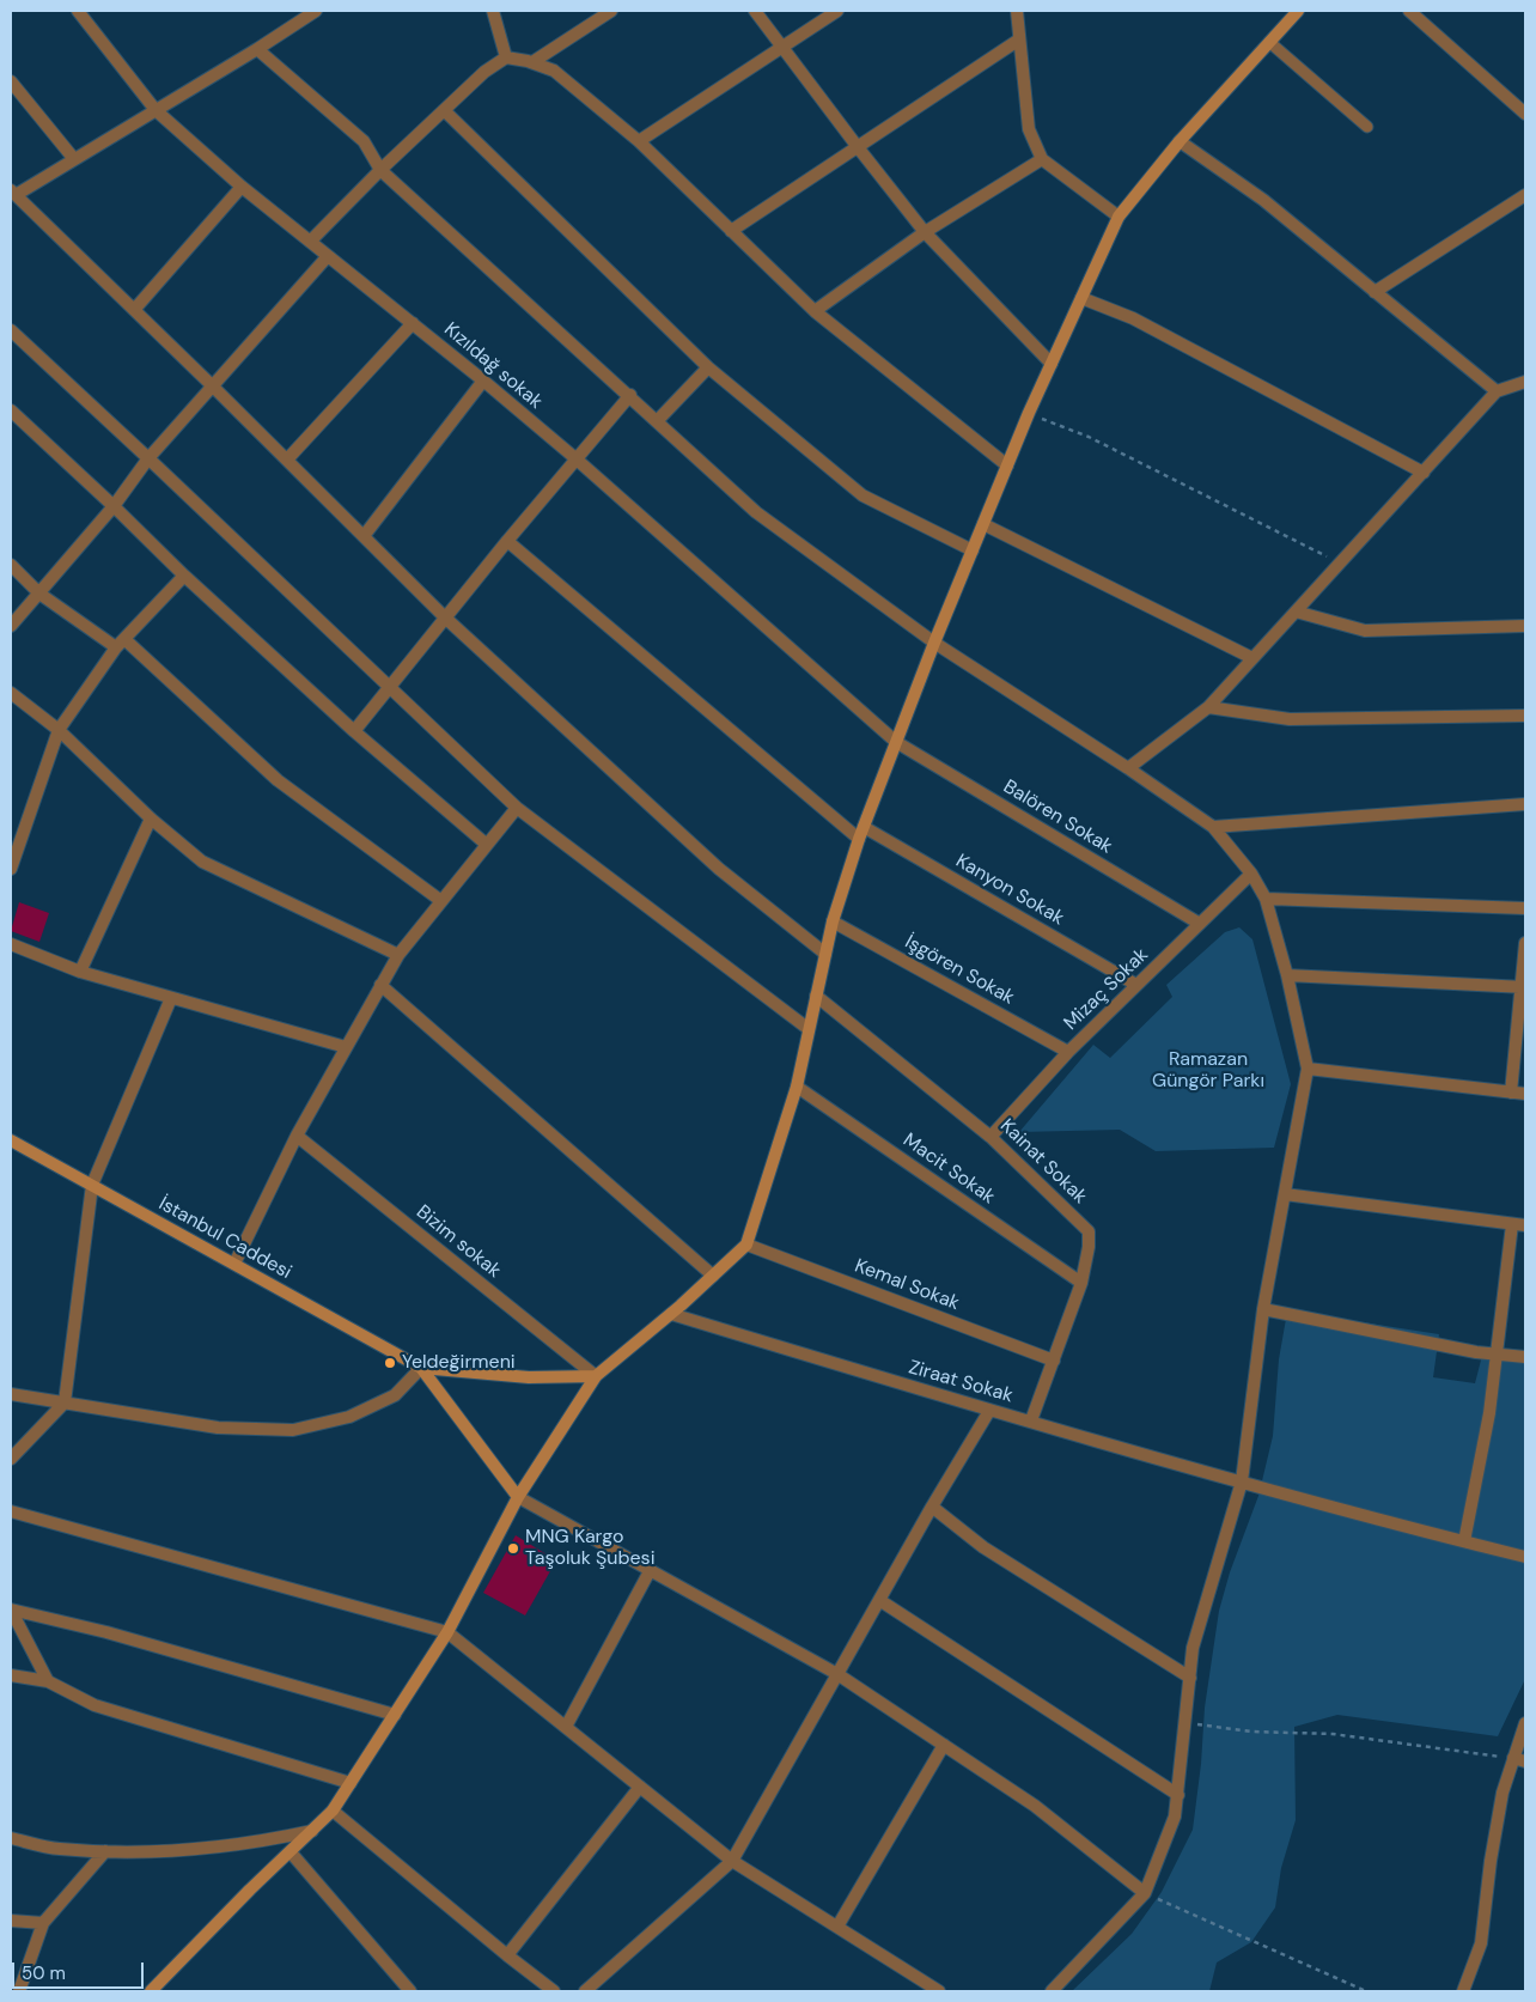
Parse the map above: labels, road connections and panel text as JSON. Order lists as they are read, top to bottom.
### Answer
{
  "streets": {
    "street": [
      "Kızıldağ sokak",
      "Balören Sokak",
      "Kanyon Sokak",
      "İşgören Sokak",
      "Mizaç Sokak",
      "Kainat Sokak",
      "Macit Sokak",
      "İstanbul Caddesi",
      "Bizim sokak",
      "Kemal Sokak",
      "Ziraat Sokak"
    ]
  },
  "crossings": [
    ["Kızıldağ sokak", "Balören Sokak"],
    ["Balören Sokak", "Mizaç Sokak"],
    ["Kanyon Sokak", "Mizaç Sokak"],
    ["İşgören Sokak", "Mizaç Sokak"],
    ["Mizaç Sokak", "Kainat Sokak"],
    ["Kainat Sokak", "Macit Sokak"],
    ["Kainat Sokak", "Kemal Sokak"],
    ["Kainat Sokak", "Ziraat Sokak"]
  ],
  "parks": ["Ramazan Güngör Parkı"],
  "places": ["Yeldeğirmeni", "MNG Kargo Taşoluk Şubesi"],
  "scale_bar": "50 m"
}
